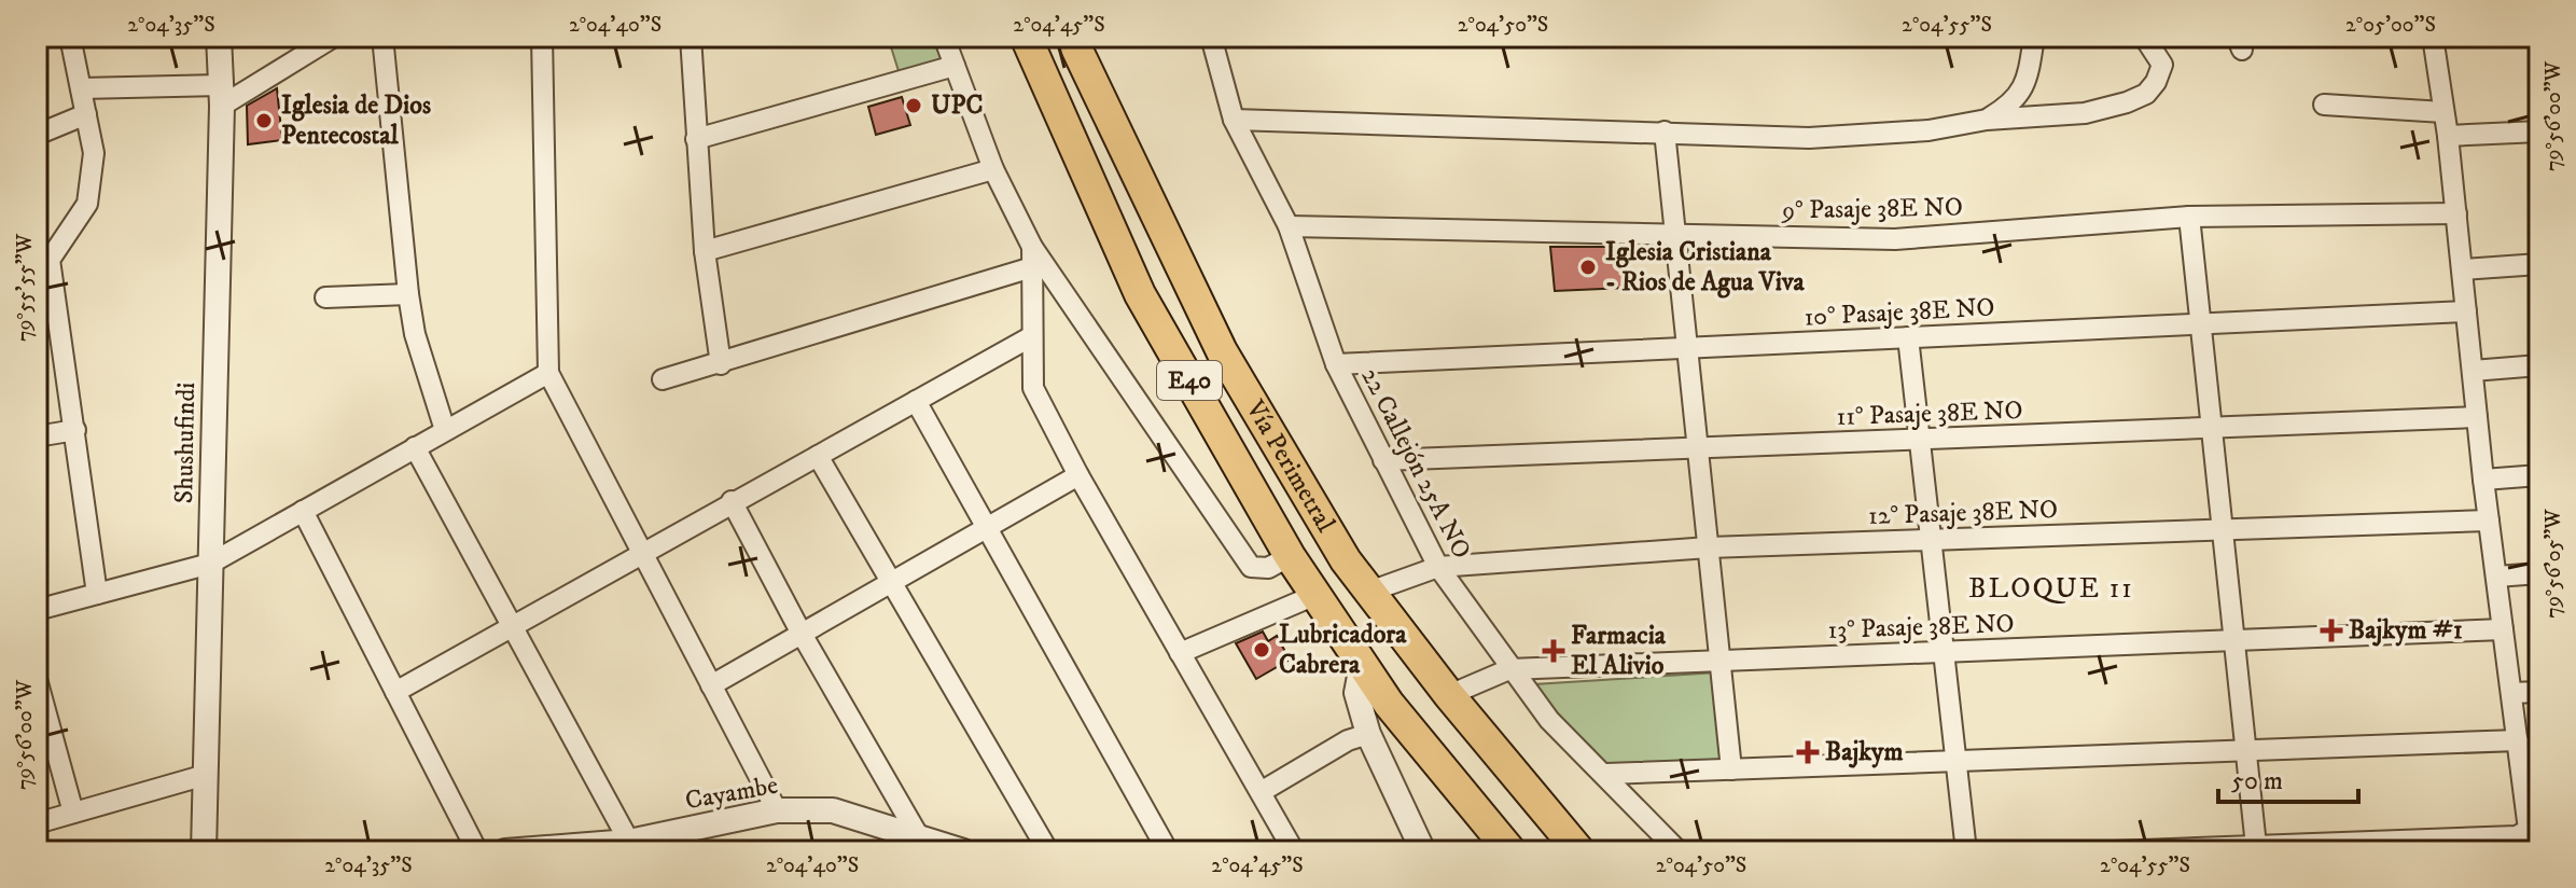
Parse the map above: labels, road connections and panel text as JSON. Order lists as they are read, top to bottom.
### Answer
{
  "streets": {
    "highway": ["E40", "Vía Perimetral"],
    "street": [
      "9° Pasaje 38E NO",
      "10° Pasaje 38E NO",
      "11° Pasaje 38E NO",
      "Shushufindi",
      "22 Callejón 25A NO",
      "12° Pasaje 38E NO",
      "13° Pasaje 38E NO",
      "Cayambe"
    ]
  },
  "crossings": [
    ["9° Pasaje 38E NO", "22 Callejón 25A NO"],
    ["10° Pasaje 38E NO", "22 Callejón 25A NO"],
    ["11° Pasaje 38E NO", "22 Callejón 25A NO"],
    ["22 Callejón 25A NO", "12° Pasaje 38E NO"],
    ["22 Callejón 25A NO", "13° Pasaje 38E NO"],
    ["Vía Perimetral", "12° Pasaje 38E NO"],
    ["Vía Perimetral", "13° Pasaje 38E NO"]
  ],
  "districts": ["BLOQUE 11"],
  "places": {
    "other": [
      "UPC",
      "Iglesia de Dios Pentecostal",
      "Iglesia Cristiana - Rios de Agua Viva",
      "Lubricadora Cabrera"
    ],
    "health": ["Bajkym #1", "Farmacia El Alivio", "Bajkym"]
  },
  "scale_bar": "50 m",
  "coordinates": [
    "2°04'35\"S",
    "2°04'40\"S",
    "2°04'45\"S",
    "2°04'50\"S",
    "2°04'55\"S",
    "2°05'00\"S",
    "79°56'00\"W",
    "79°55'55\"W",
    "79°56'05\"W"
  ]
}
